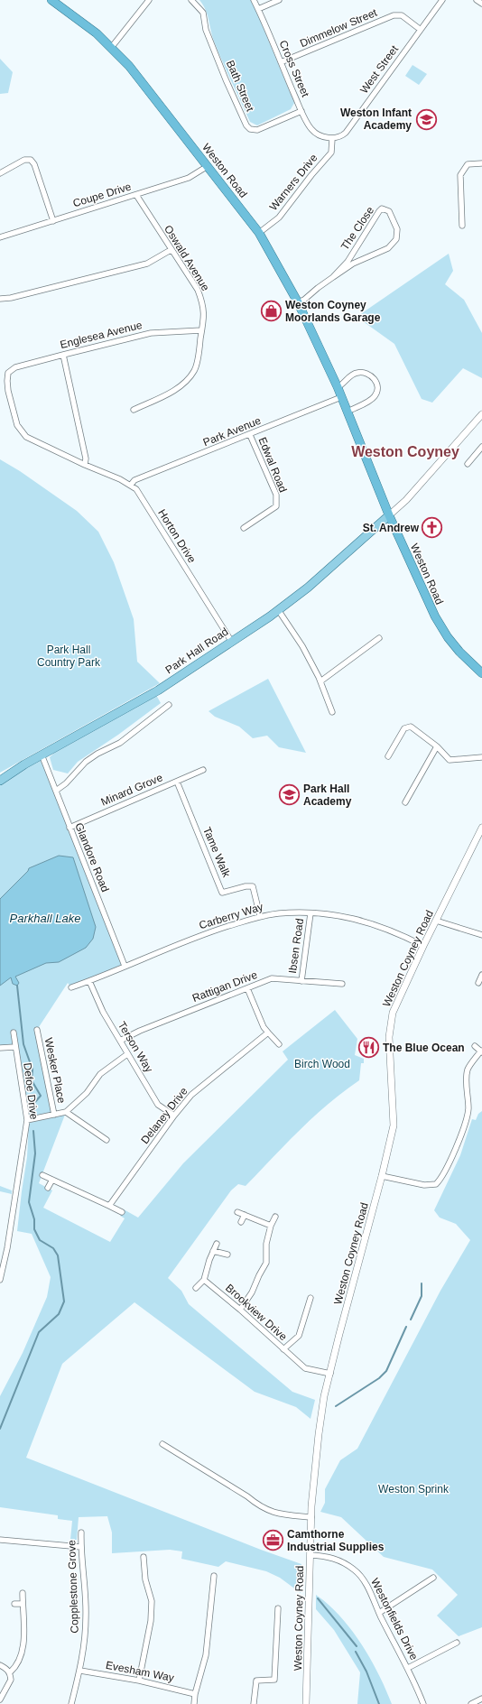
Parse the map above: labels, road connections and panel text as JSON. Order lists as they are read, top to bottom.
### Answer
{
  "streets": {
    "highway": ["Weston Road"],
    "main road": ["Park Hall Road"],
    "street": [
      "Dimmelow Street",
      "Cross Street",
      "West Street",
      "Bath Street",
      "Warners Drive",
      "Coupe Drive",
      "The Close",
      "Oswald Avenue",
      "Englesea Avenue",
      "Park Avenue",
      "Edwal Road",
      "Horton Drive",
      "Minard Grove",
      "Tame Walk",
      "Glandore Road",
      "Carberry Way",
      "Ibsen Road",
      "Weston Coyney Road",
      "Rattigan Drive",
      "Terson Way",
      "Wesker Place",
      "Defoe Drive",
      "Delaney Drive",
      "Brookview Drive",
      "Copplestone Grove",
      "Westonfields Drive",
      "Evesham Way"
    ]
  },
  "crossings": [
    ["Dimmelow Street", "Cross Street"],
    ["Dimmelow Street", "West Street"],
    ["Cross Street", "West Street"],
    ["Cross Street", "Bath Street"],
    ["Cross Street", "Warners Drive"],
    ["West Street", "Warners Drive"],
    ["Weston Road", "Warners Drive"],
    ["Weston Road", "Coupe Drive"],
    ["Weston Road", "The Close"],
    ["Weston Road", "Park Avenue"],
    ["Weston Road", "Park Hall Road"],
    ["Coupe Drive", "Oswald Avenue"],
    ["Oswald Avenue", "Englesea Avenue"],
    ["Englesea Avenue", "Horton Drive"],
    ["Park Avenue", "Edwal Road"],
    ["Park Avenue", "Horton Drive"],
    ["Horton Drive", "Park Hall Road"],
    ["Park Hall Road", "Glandore Road"],
    ["Minard Grove", "Tame Walk"],
    ["Minard Grove", "Glandore Road"],
    ["Tame Walk", "Carberry Way"],
    ["Glandore Road", "Carberry Way"],
    ["Carberry Way", "Ibsen Road"],
    ["Carberry Way", "Weston Coyney Road"],
    ["Carberry Way", "Terson Way"],
    ["Ibsen Road", "Rattigan Drive"],
    ["Weston Coyney Road", "Brookview Drive"],
    ["Weston Coyney Road", "Westonfields Drive"],
    ["Rattigan Drive", "Terson Way"],
    ["Terson Way", "Delaney Drive"],
    ["Copplestone Grove", "Evesham Way"]
  ],
  "districts": ["Weston Coyney"],
  "water": ["Parkhall Lake"],
  "parks": ["Park Hall Country Park", "Birch Wood", "Weston Sprink"],
  "places": {
    "school or university": ["Weston Infant Academy", "Park Hall Academy"],
    "shop": ["Weston Coyney Moorlands Garage"],
    "church": ["St. Andrew"],
    "restaurant": ["The Blue Ocean"],
    "office": ["Camthorne Industrial Supplies"]
  }
}
